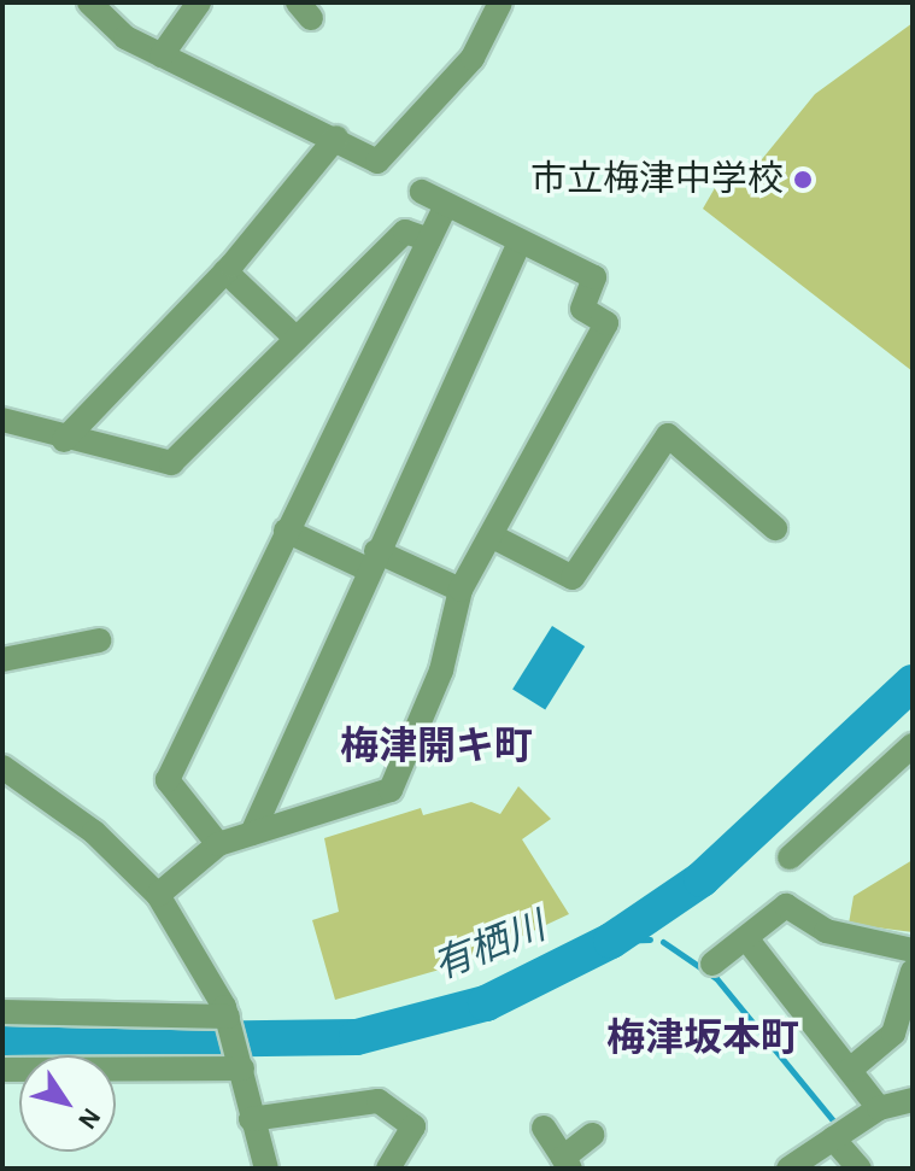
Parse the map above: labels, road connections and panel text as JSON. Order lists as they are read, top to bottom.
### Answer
{
  "districts": ["梅津開キ町", "梅津坂本町"],
  "water": ["有栖川"],
  "places": ["市立梅津中学校"],
  "north": "bottom right"
}
